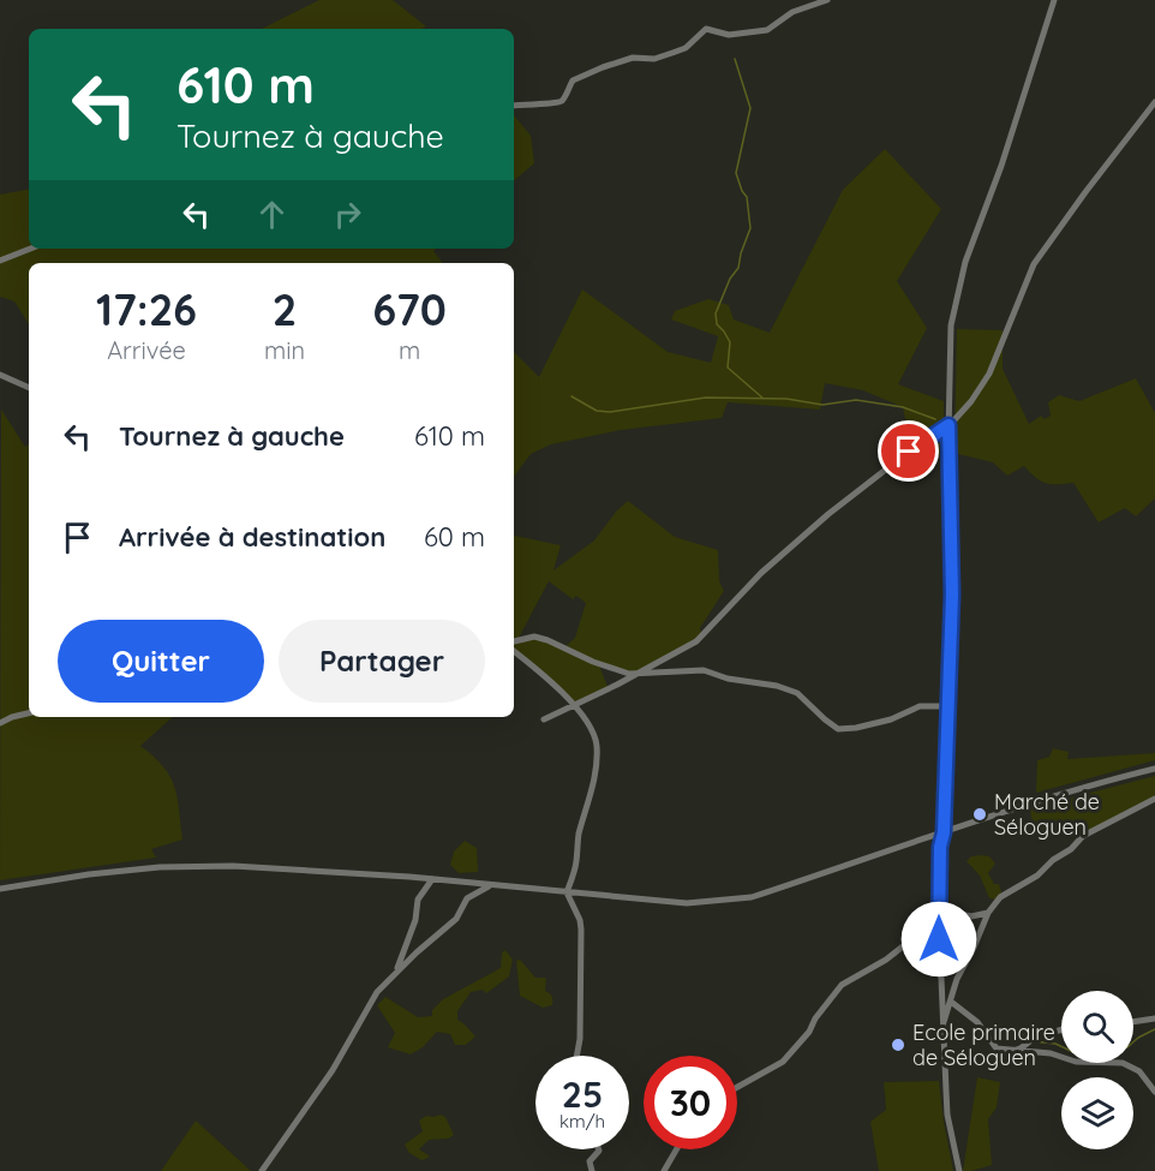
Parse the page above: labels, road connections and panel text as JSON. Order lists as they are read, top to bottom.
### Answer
{
  "places": ["Marché de Séloguen", "Ecole primaire de Séloguen"],
  "page": {
    "turn": ["610 m", "Tournez à gauche"],
    "eta": [
      "17:26",
      "Arrivée",
      "2",
      "min",
      "670",
      "m"
    ],
    "list": [
      {
        "name": "Tournez à gauche",
        "value": "610 m"
      },
      {
        "name": "Arrivée à destination",
        "value": "60 m"
      }
    ],
    "buttons": ["Quitter", "Partager"],
    "speed": "25 km/h",
    "limit": "30"
  }
}
